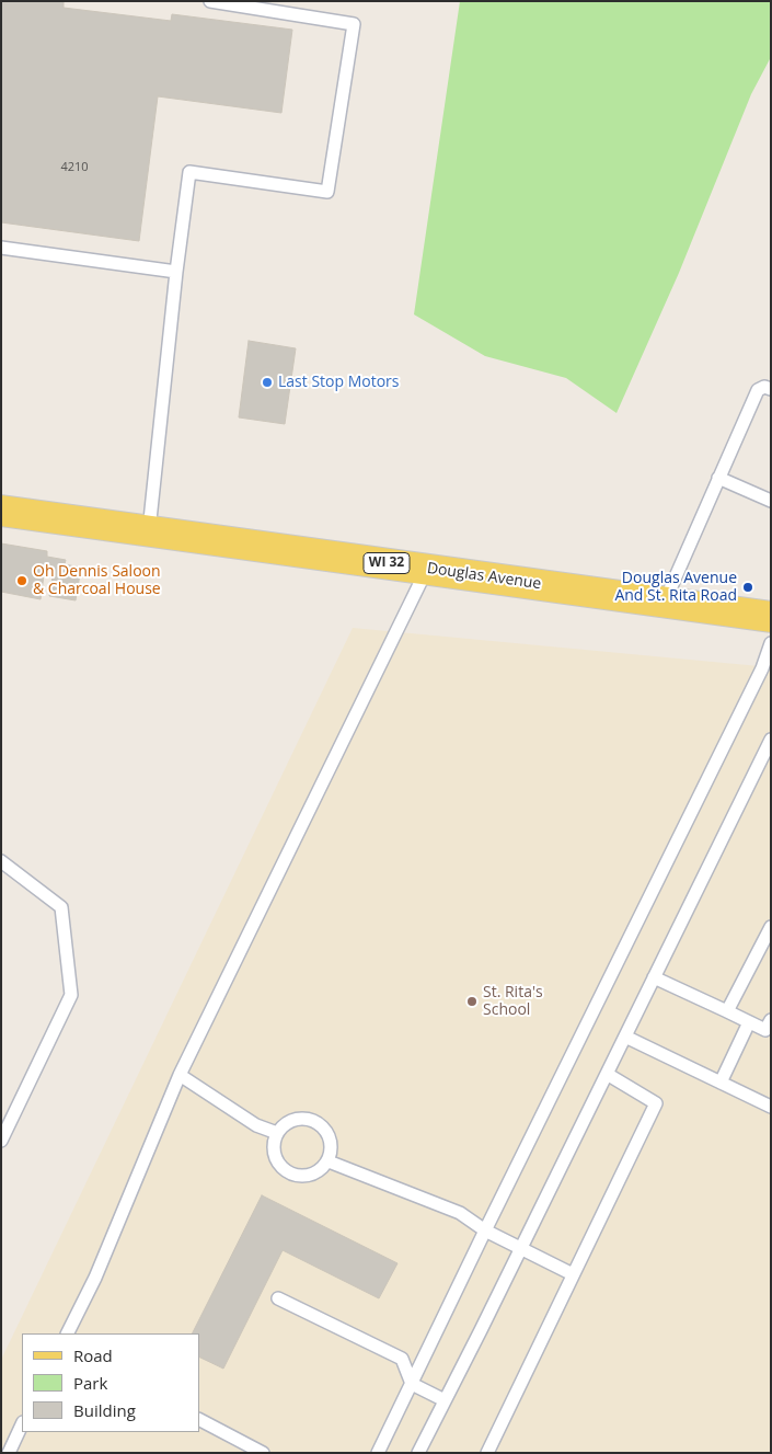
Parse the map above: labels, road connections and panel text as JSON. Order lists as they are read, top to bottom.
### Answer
{
  "streets": {
    "main road": ["WI 32", "Douglas Avenue"]
  },
  "places": [
    "Last Stop Motors",
    "Oh Dennis Saloon & Charcoal House",
    "Douglas Avenue And St. Rita Road",
    "St. Rita's School"
  ],
  "house_numbers": ["4210"],
  "legend": ["Road", "Park", "Building"]
}
